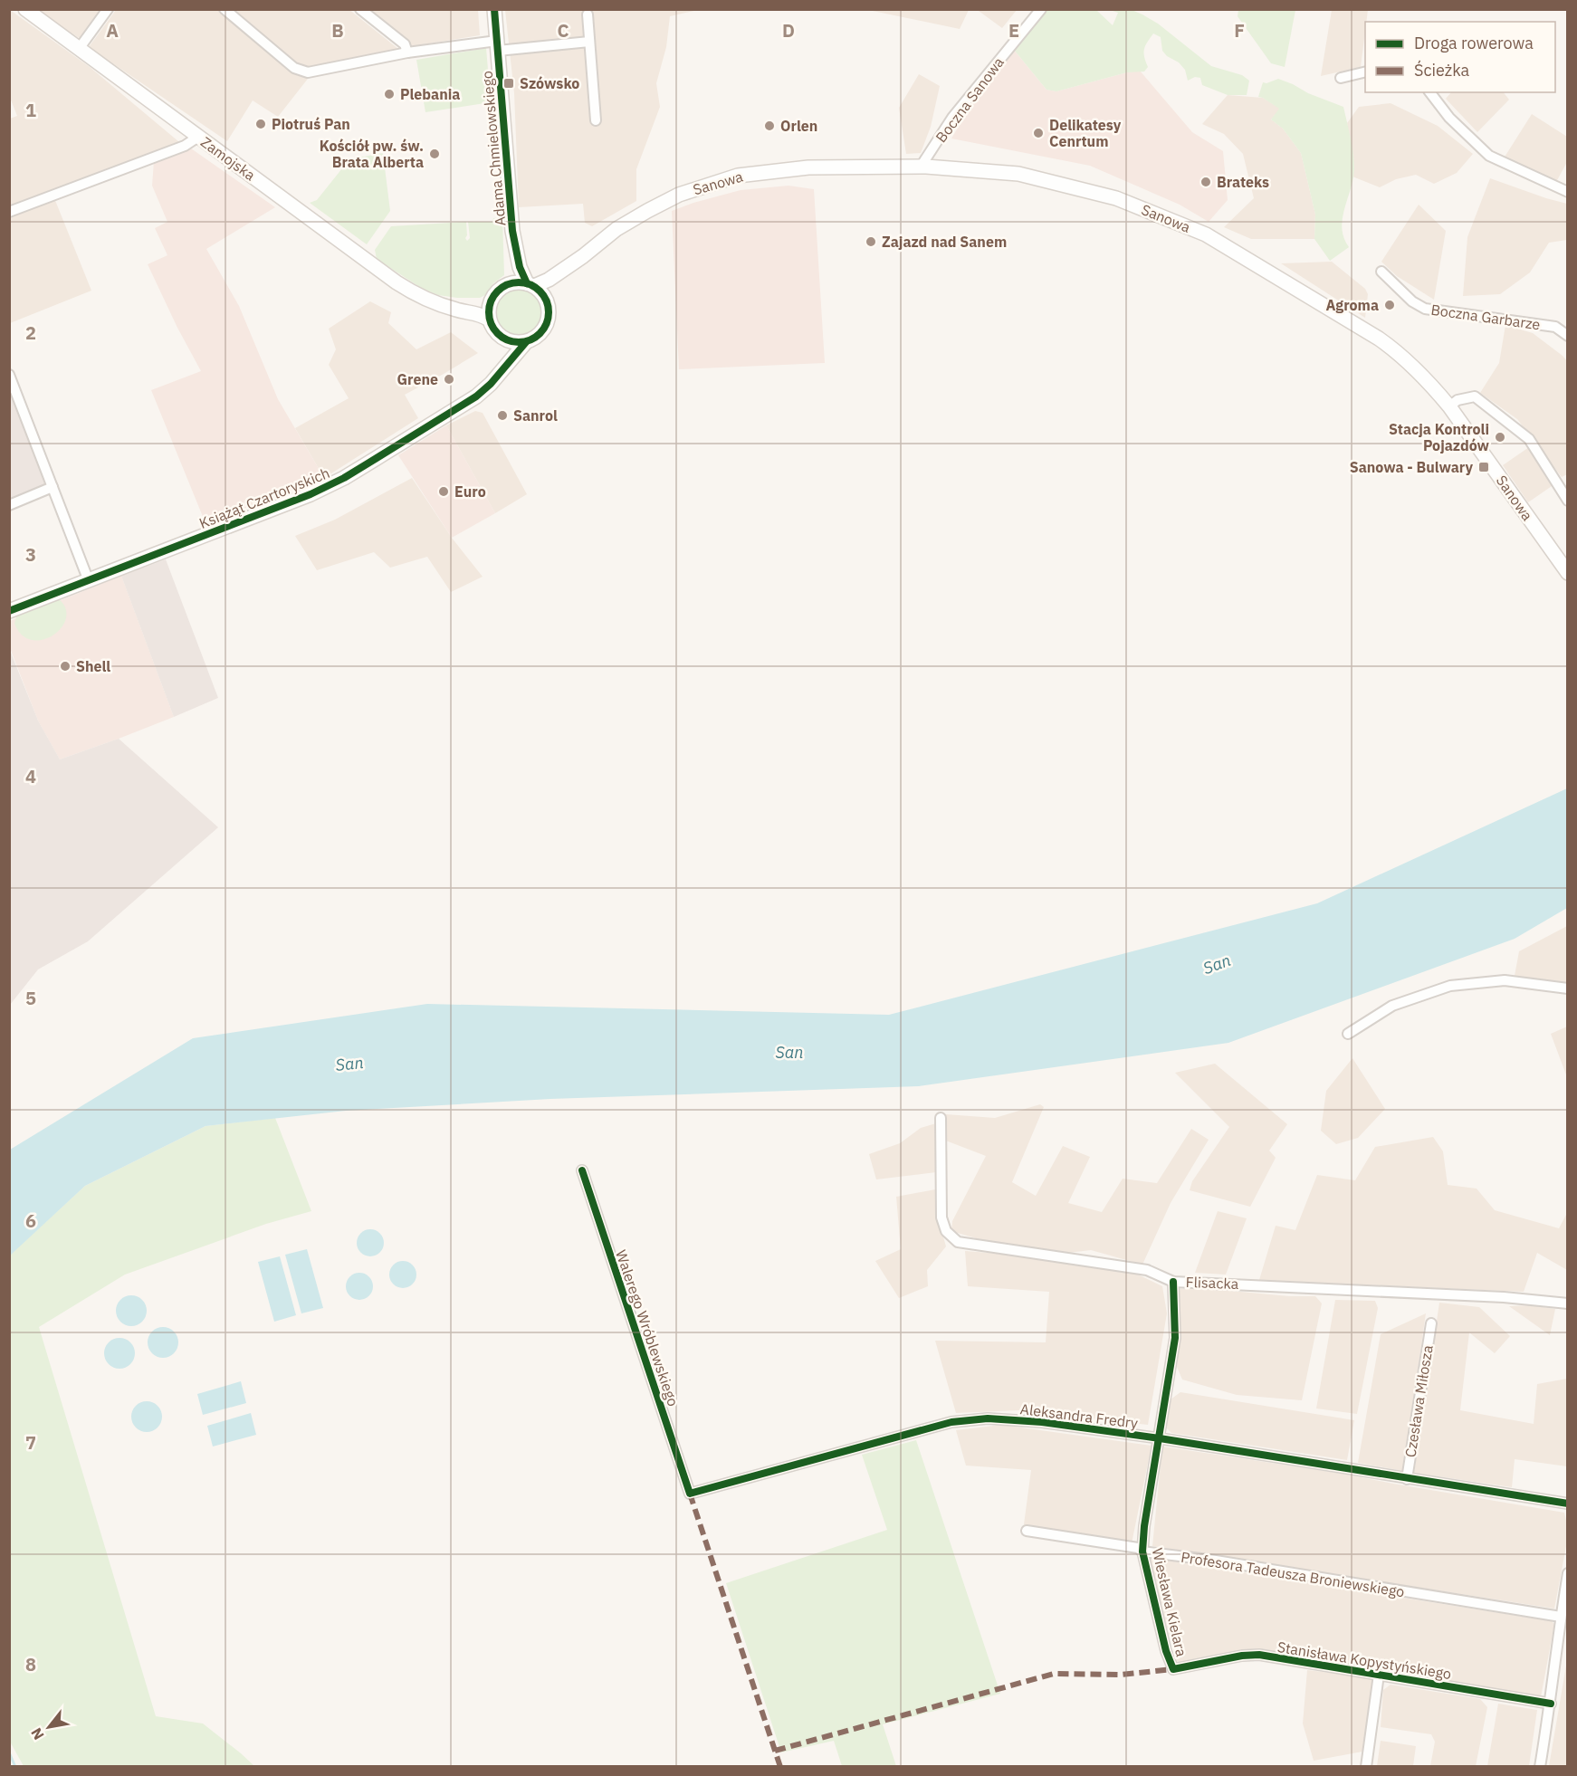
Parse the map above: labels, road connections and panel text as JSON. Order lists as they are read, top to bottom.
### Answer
{
  "streets": {
    "main road": [
      "Adama Chmielowskiego",
      "Zamojska",
      "Sanowa",
      "Książąt Czartoryskich"
    ],
    "street": [
      "Boczna Sanowa",
      "Boczna Garbarze",
      "Flisacka",
      "Walerego Wróblewskiego",
      "Czesława Miłosza",
      "Aleksandra Fredry",
      "Profesora Tadeusza Broniewskiego",
      "Wiesława Kielara",
      "Stanisława Kopystyńskiego"
    ]
  },
  "crossings": [
    ["Boczna Sanowa", "Sanowa"],
    ["Adama Chmielowskiego", "Zamojska"],
    ["Adama Chmielowskiego", "Książąt Czartoryskich"],
    ["Zamojska", "Książąt Czartoryskich"],
    ["Flisacka", "Wiesława Kielara"],
    ["Walerego Wróblewskiego", "Aleksandra Fredry"],
    ["Czesława Miłosza", "Aleksandra Fredry"],
    ["Aleksandra Fredry", "Wiesława Kielara"],
    ["Profesora Tadeusza Broniewskiego", "Wiesława Kielara"],
    ["Wiesława Kielara", "Stanisława Kopystyńskiego"]
  ],
  "water": ["San"],
  "places": {
    "transit": ["Szówsko", "Sanowa - Bulwary"],
    "other": [
      "Plebania",
      "Piotruś Pan",
      "Orlen",
      "Delikatesy Cenrtum",
      "Kościół pw. św. Brata Alberta",
      "Brateks",
      "Zajazd nad Sanem",
      "Agroma",
      "Grene",
      "Sanrol",
      "Stacja Kontroli Pojazdów",
      "Euro",
      "Shell"
    ]
  },
  "legend": ["Droga rowerowa", "Ścieżka"],
  "north": "bottom left",
  "grid": {
    "columns": [
      "A",
      "B",
      "C",
      "D",
      "E",
      "F"
    ],
    "rows": [
      "1",
      "2",
      "3",
      "4",
      "5",
      "6",
      "7",
      "8"
    ]
  }
}
